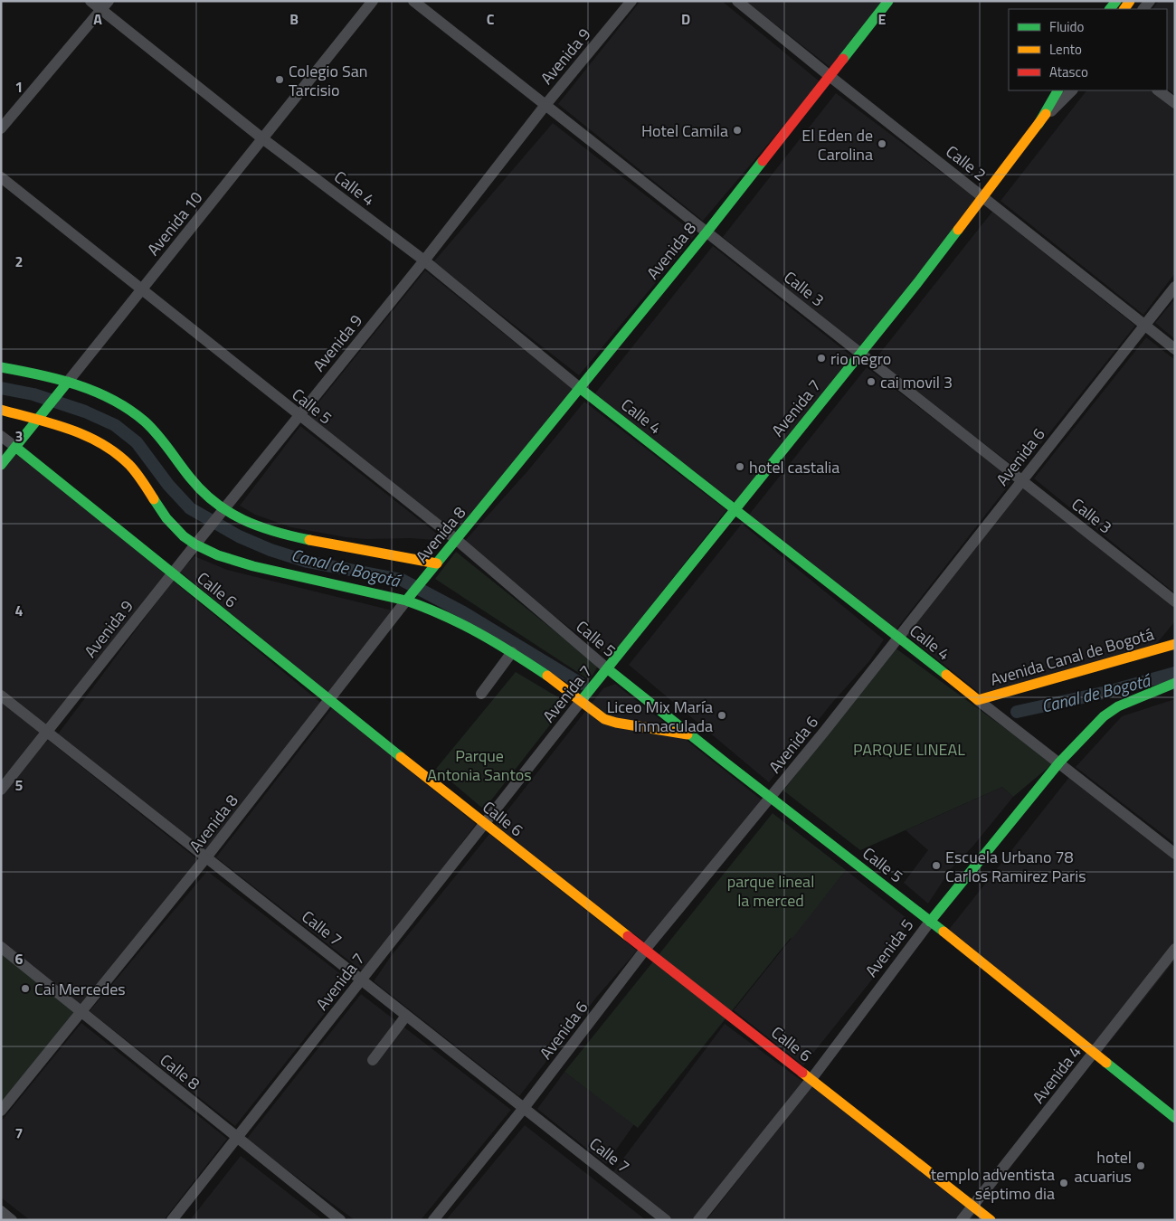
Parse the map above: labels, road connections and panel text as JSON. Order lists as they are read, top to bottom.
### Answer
{
  "streets": {
    "main road": [
      "Calle 4",
      "Avenida 10",
      "Avenida 8",
      "Calle 5",
      "Avenida 7",
      "Calle 6",
      "Avenida Canal de Bogotá",
      "Avenida 5"
    ],
    "street": [
      "Avenida 9",
      "Calle 2",
      "Calle 3",
      "Avenida 6",
      "Calle 7",
      "Calle 8",
      "Avenida 4"
    ]
  },
  "crossings": [
    ["Avenida 9", "Calle 4"],
    ["Avenida 9", "Calle 3"],
    ["Avenida 9", "Calle 5"],
    ["Avenida 9", "Calle 6"],
    ["Avenida 9", "Calle 7"],
    ["Calle 2", "Avenida 8"],
    ["Calle 2", "Avenida 7"],
    ["Calle 2", "Avenida 6"],
    ["Calle 4", "Avenida 10"],
    ["Calle 4", "Avenida 8"],
    ["Calle 4", "Avenida 7"],
    ["Calle 4", "Avenida 6"],
    ["Calle 4", "Avenida Canal de Bogotá"],
    ["Calle 4", "Avenida 5"],
    ["Avenida 10", "Calle 5"],
    ["Avenida 10", "Calle 6"],
    ["Avenida 8", "Calle 3"],
    ["Avenida 8", "Calle 5"],
    ["Avenida 8", "Calle 6"],
    ["Avenida 8", "Calle 7"],
    ["Avenida 8", "Calle 8"],
    ["Calle 3", "Avenida 7"],
    ["Calle 3", "Avenida 6"],
    ["Calle 5", "Avenida 7"],
    ["Calle 5", "Avenida 6"],
    ["Calle 5", "Avenida 5"],
    ["Calle 5", "Avenida 4"],
    ["Avenida 7", "Calle 6"],
    ["Avenida 7", "Calle 7"],
    ["Avenida 7", "Calle 8"],
    ["Avenida 6", "Calle 6"],
    ["Avenida 6", "Calle 7"],
    ["Calle 6", "Avenida 5"],
    ["Calle 6", "Avenida 4"]
  ],
  "water": ["Canal de Bogotá"],
  "parks": ["PARQUE LINEAL", "Parque Antonia Santos", "parque lineal la merced"],
  "places": [
    "Colegio San Tarcisio",
    "Hotel Camila",
    "El Eden de Carolina",
    "rio negro",
    "cai movil 3",
    "hotel castalia",
    "Liceo Mix María Inmaculada",
    "Escuela Urbano 78 Carlos Ramirez Paris",
    "Cai Mercedes",
    "hotel acuarius",
    "templo adventista séptimo dia"
  ],
  "legend": ["Fluido", "Lento", "Atasco"],
  "grid": {
    "columns": [
      "A",
      "B",
      "C",
      "D",
      "E"
    ],
    "rows": [
      "1",
      "2",
      "3",
      "4",
      "5",
      "6",
      "7"
    ]
  }
}
